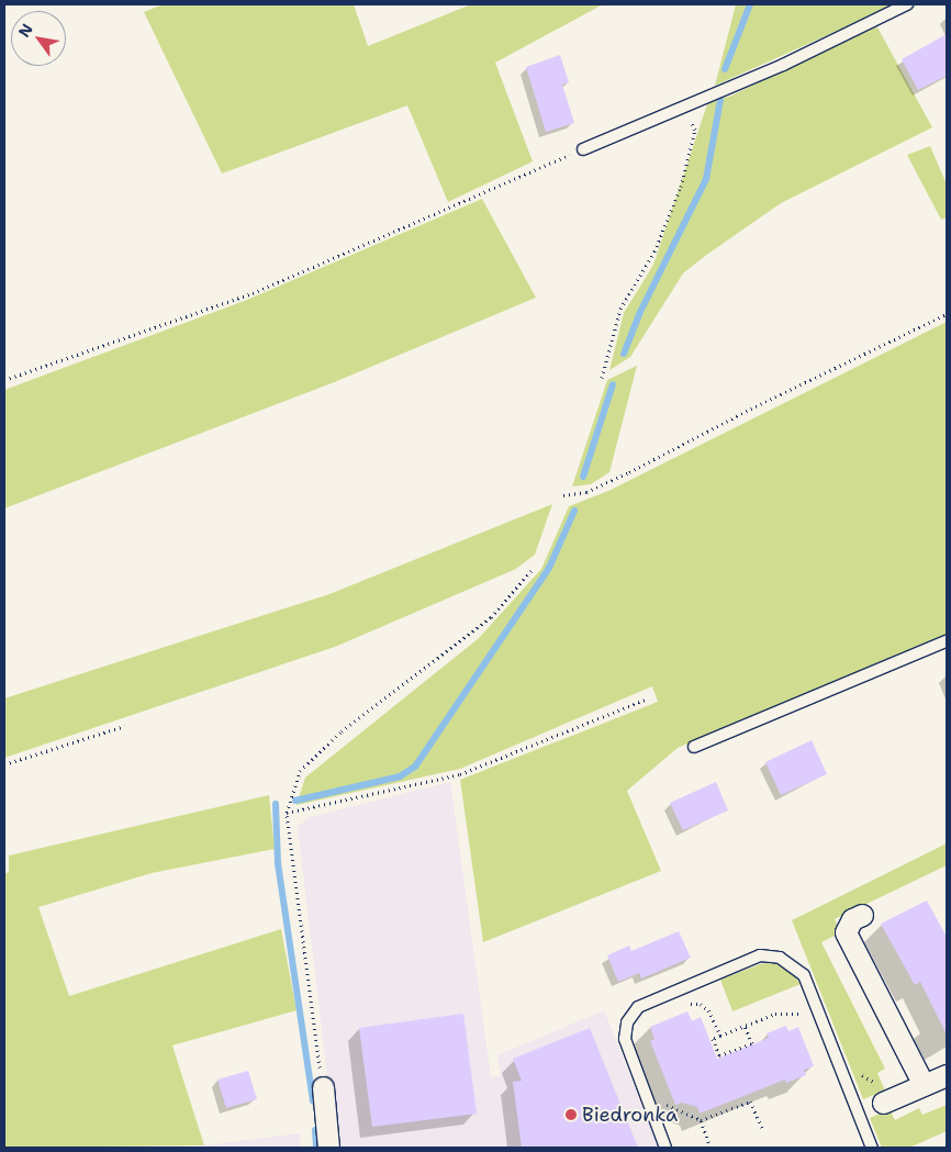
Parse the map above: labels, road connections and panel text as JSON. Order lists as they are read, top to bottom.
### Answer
{
  "places": ["Biedronka"],
  "north": "top left"
}
